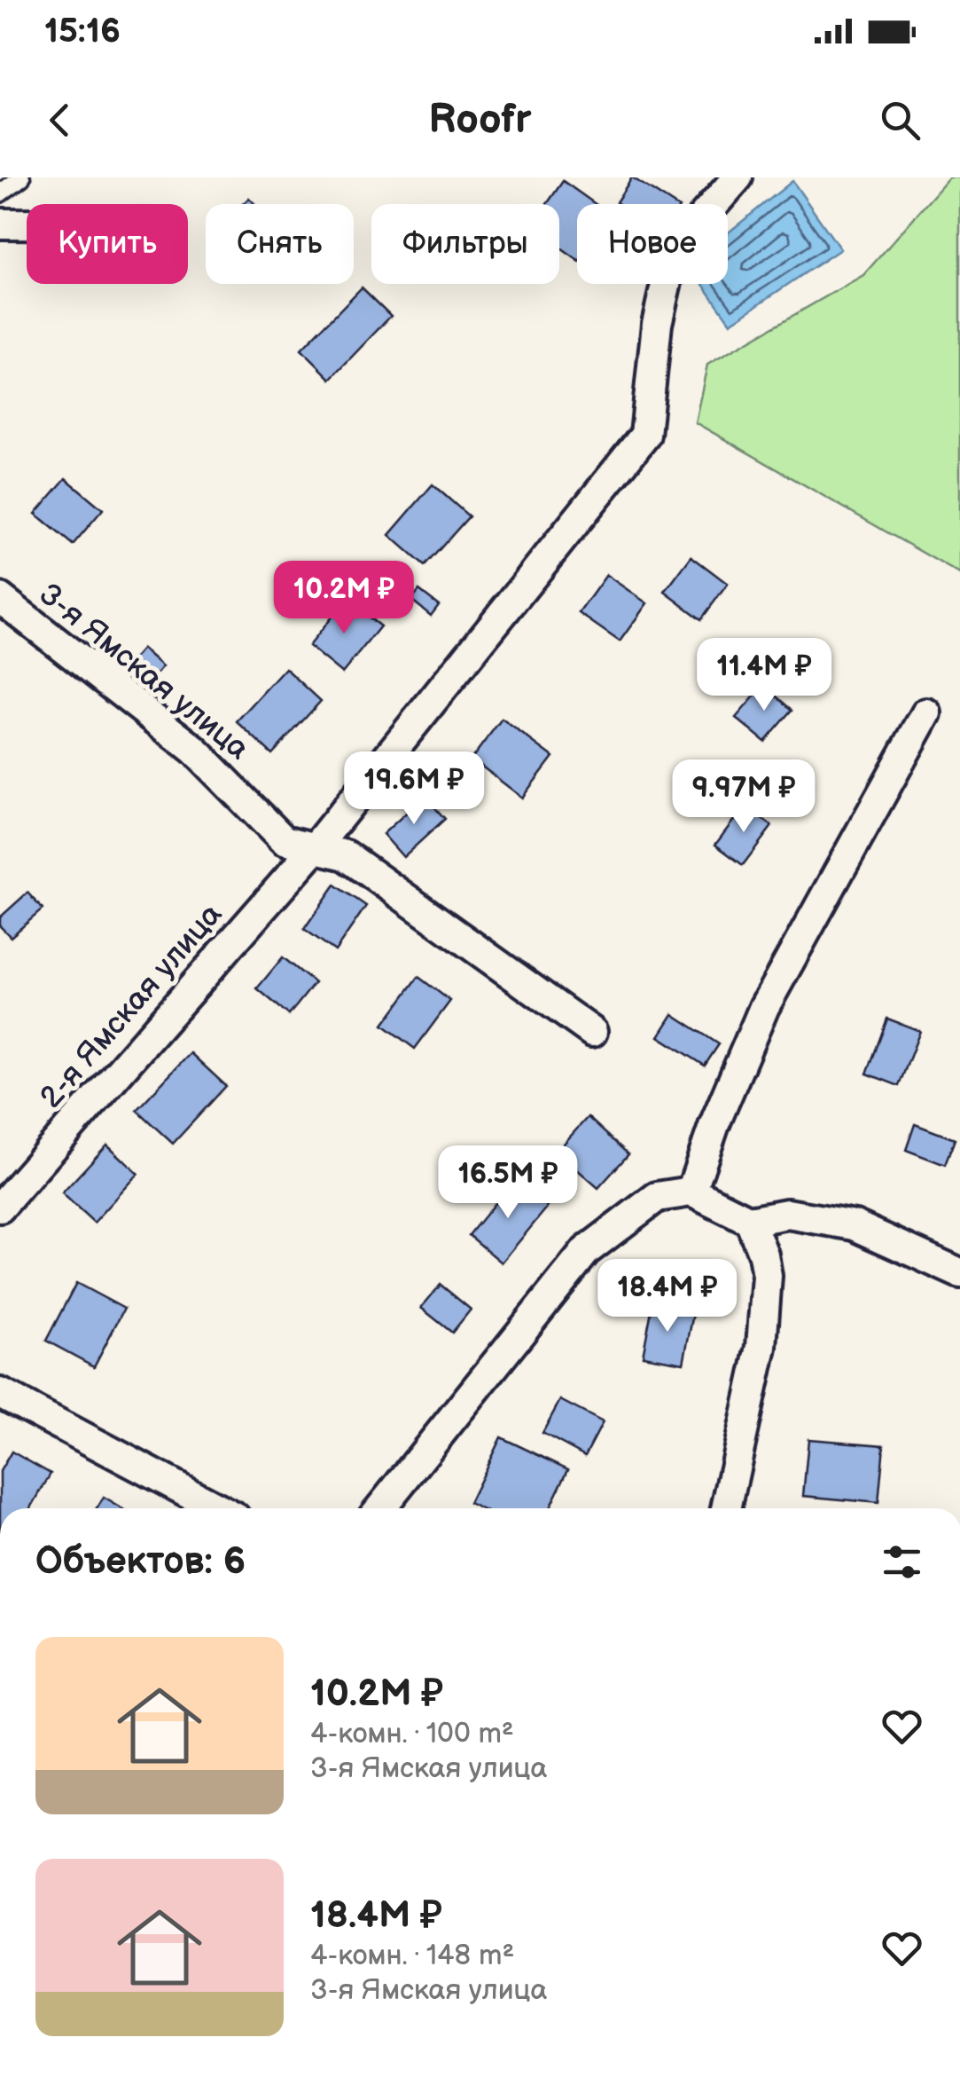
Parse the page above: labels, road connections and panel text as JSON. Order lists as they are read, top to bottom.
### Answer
{
  "streets": {
    "street": ["3-я Ямская улица", "2-я Ямская улица"]
  },
  "crossings": [
    ["3-я Ямская улица", "2-я Ямская улица"]
  ],
  "page": {
    "status": "15:16",
    "header": "Roofr",
    "chip": [
      "Купить",
      "Снять",
      "Фильтры",
      "Новое"
    ],
    "price": [
      "10.2M ₽",
      "11.4M ₽",
      "19.6M ₽",
      "9.97M ₽",
      "16.5M ₽",
      "18.4M ₽"
    ],
    "heading": "Объектов: 6",
    "list": [
      {
        "name": "10.2M ₽",
        "note": "4-комн. · 100 m² · 3-я Ямская улица"
      },
      {
        "name": "18.4M ₽",
        "note": "4-комн. · 148 m² · 3-я Ямская улица"
      }
    ]
  }
}
